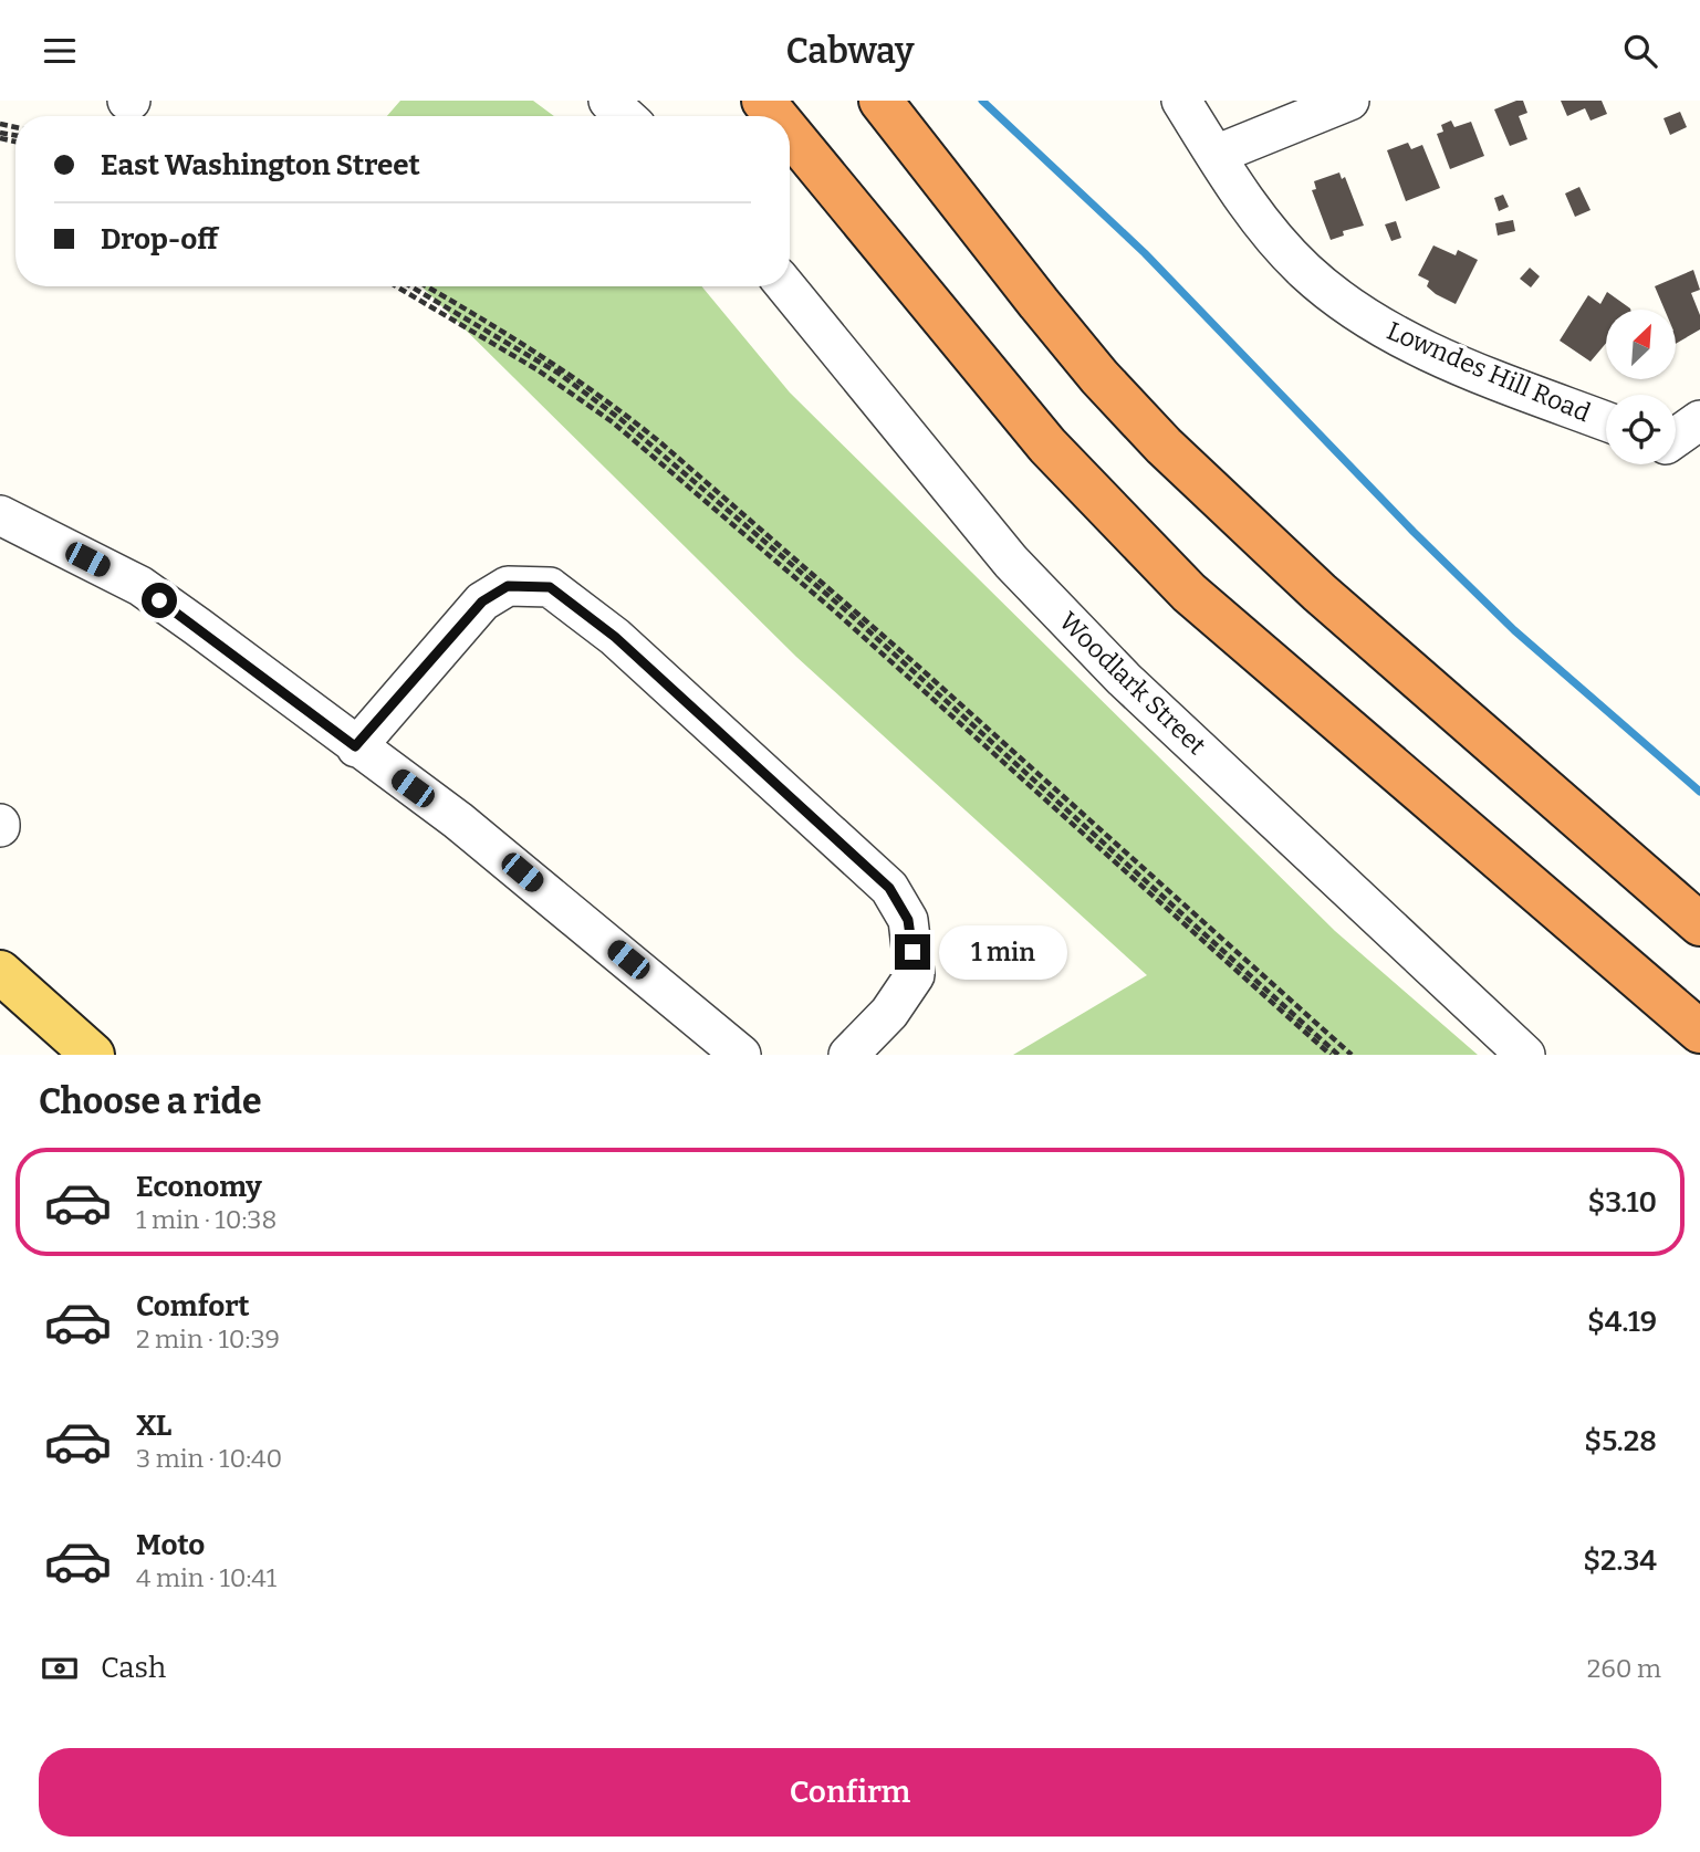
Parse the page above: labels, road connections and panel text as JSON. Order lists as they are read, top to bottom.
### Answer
{
  "streets": {
    "street": ["Lowndes Hill Road", "Woodlark Street"]
  },
  "north": "top right",
  "page": {
    "header": "Cabway",
    "banner": ["East Washington Street", "Drop-off"],
    "bubble": "1 min",
    "heading": "Choose a ride",
    "list": [
      {
        "name": "Economy",
        "note": "1 min · 10:38",
        "value": "$3.10"
      },
      {
        "name": "Comfort",
        "note": "2 min · 10:39",
        "value": "$4.19"
      },
      {
        "name": "XL",
        "note": "3 min · 10:40",
        "value": "$5.28"
      },
      {
        "name": "Moto",
        "note": "4 min · 10:41",
        "value": "$2.34"
      }
    ],
    "pay": ["Cash", "260 m"],
    "buttons": "Confirm"
  }
}
